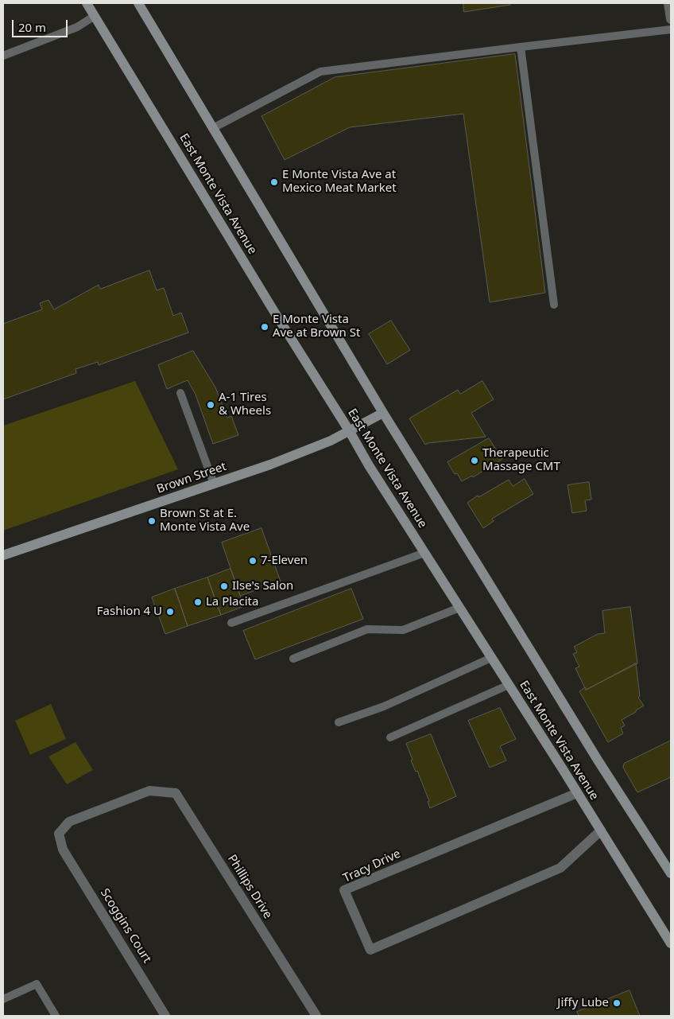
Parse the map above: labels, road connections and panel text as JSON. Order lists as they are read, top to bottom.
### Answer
{
  "streets": {
    "main road": ["East Monte Vista Avenue", "Brown Street"],
    "street": ["Tracy Drive", "Phillips Drive", "Scoggins Court"]
  },
  "crossings": [
    ["East Monte Vista Avenue", "Brown Street"],
    ["East Monte Vista Avenue", "Tracy Drive"],
    ["Phillips Drive", "Scoggins Court"]
  ],
  "places": [
    "E Monte Vista Ave at Mexico Meat Market",
    "E Monte Vista Ave at Brown St",
    "A-1 Tires & Wheels",
    "Therapeutic Massage CMT",
    "Brown St at E. Monte Vista Ave",
    "7-Eleven",
    "Ilse's Salon",
    "La Placita",
    "Fashion 4 U",
    "Jiffy Lube"
  ],
  "scale_bar": "20 m"
}
